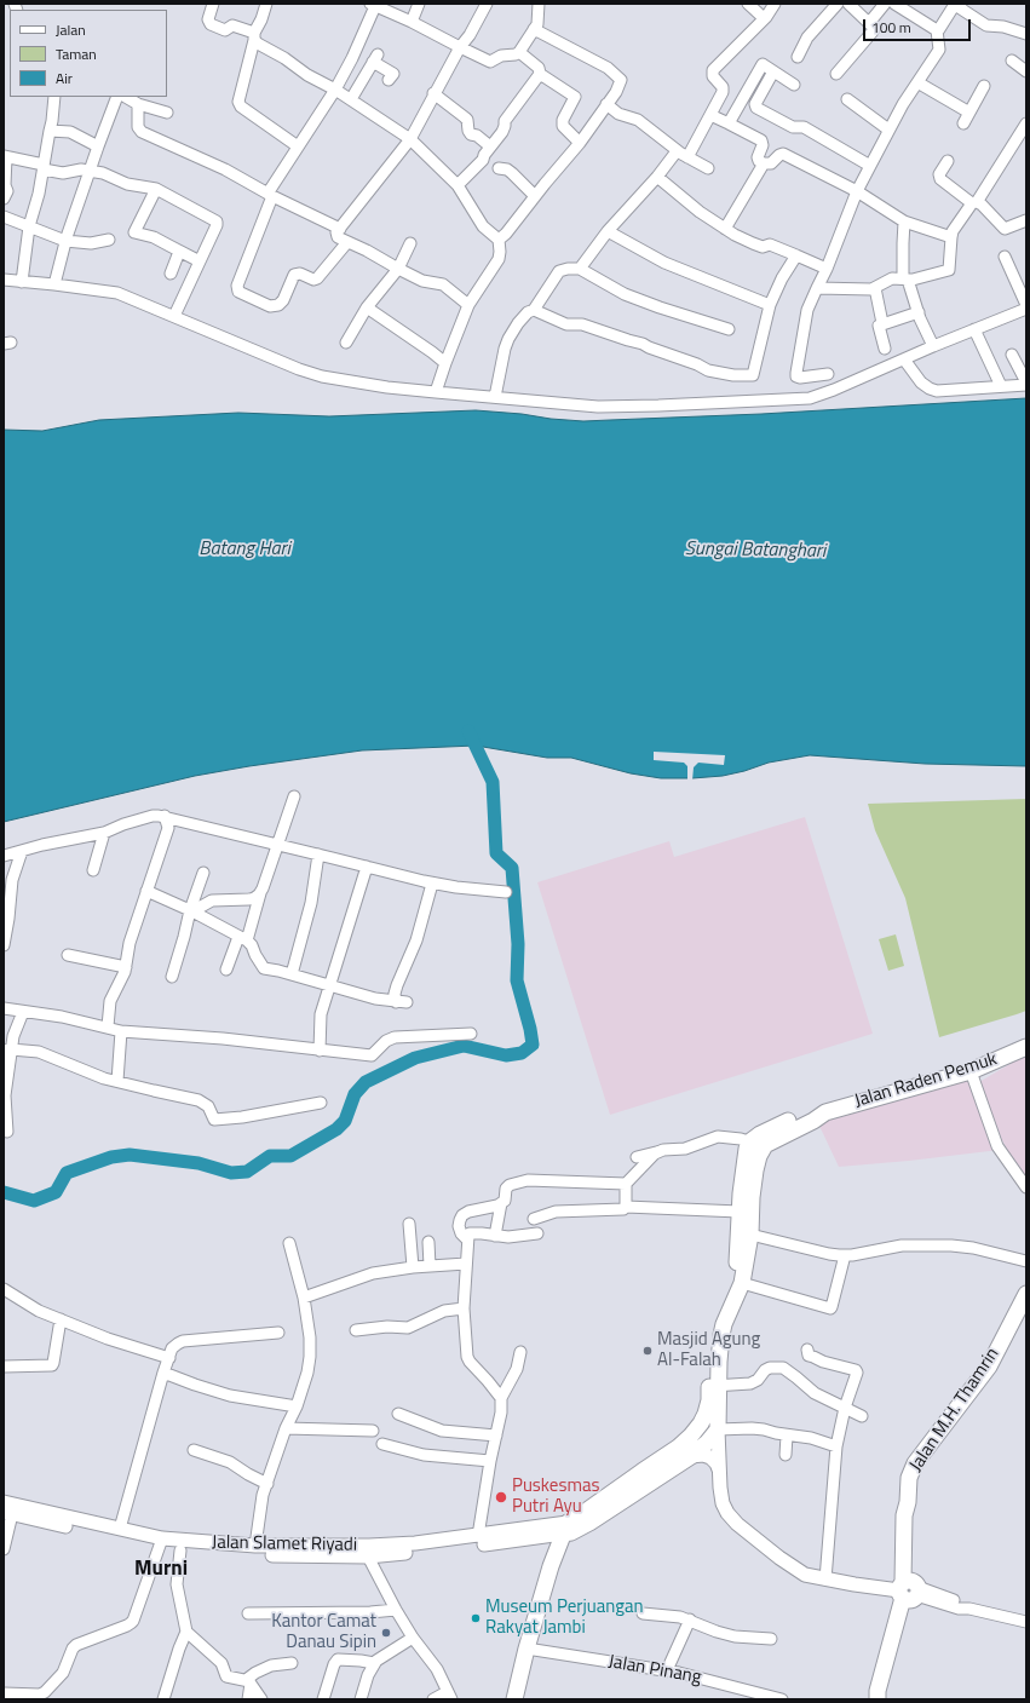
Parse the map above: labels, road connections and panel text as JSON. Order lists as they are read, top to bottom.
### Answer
{
  "streets": {
    "highway": ["Jalan Raden Pemuk", "Jalan M.H. Thamrin"],
    "main road": ["Jalan Slamet Riyadi"],
    "street": ["Jalan Pinang"]
  },
  "districts": ["Murni"],
  "water": ["Batang Hari", "Sungai Batanghari"],
  "places": [
    "Masjid Agung Al-Falah",
    "Puskesmas Putri Ayu",
    "Museum Perjuangan Rakyat Jambi",
    "Kantor Camat Danau Sipin"
  ],
  "legend": ["Jalan", "Taman", "Air"],
  "scale_bar": "100 m"
}
